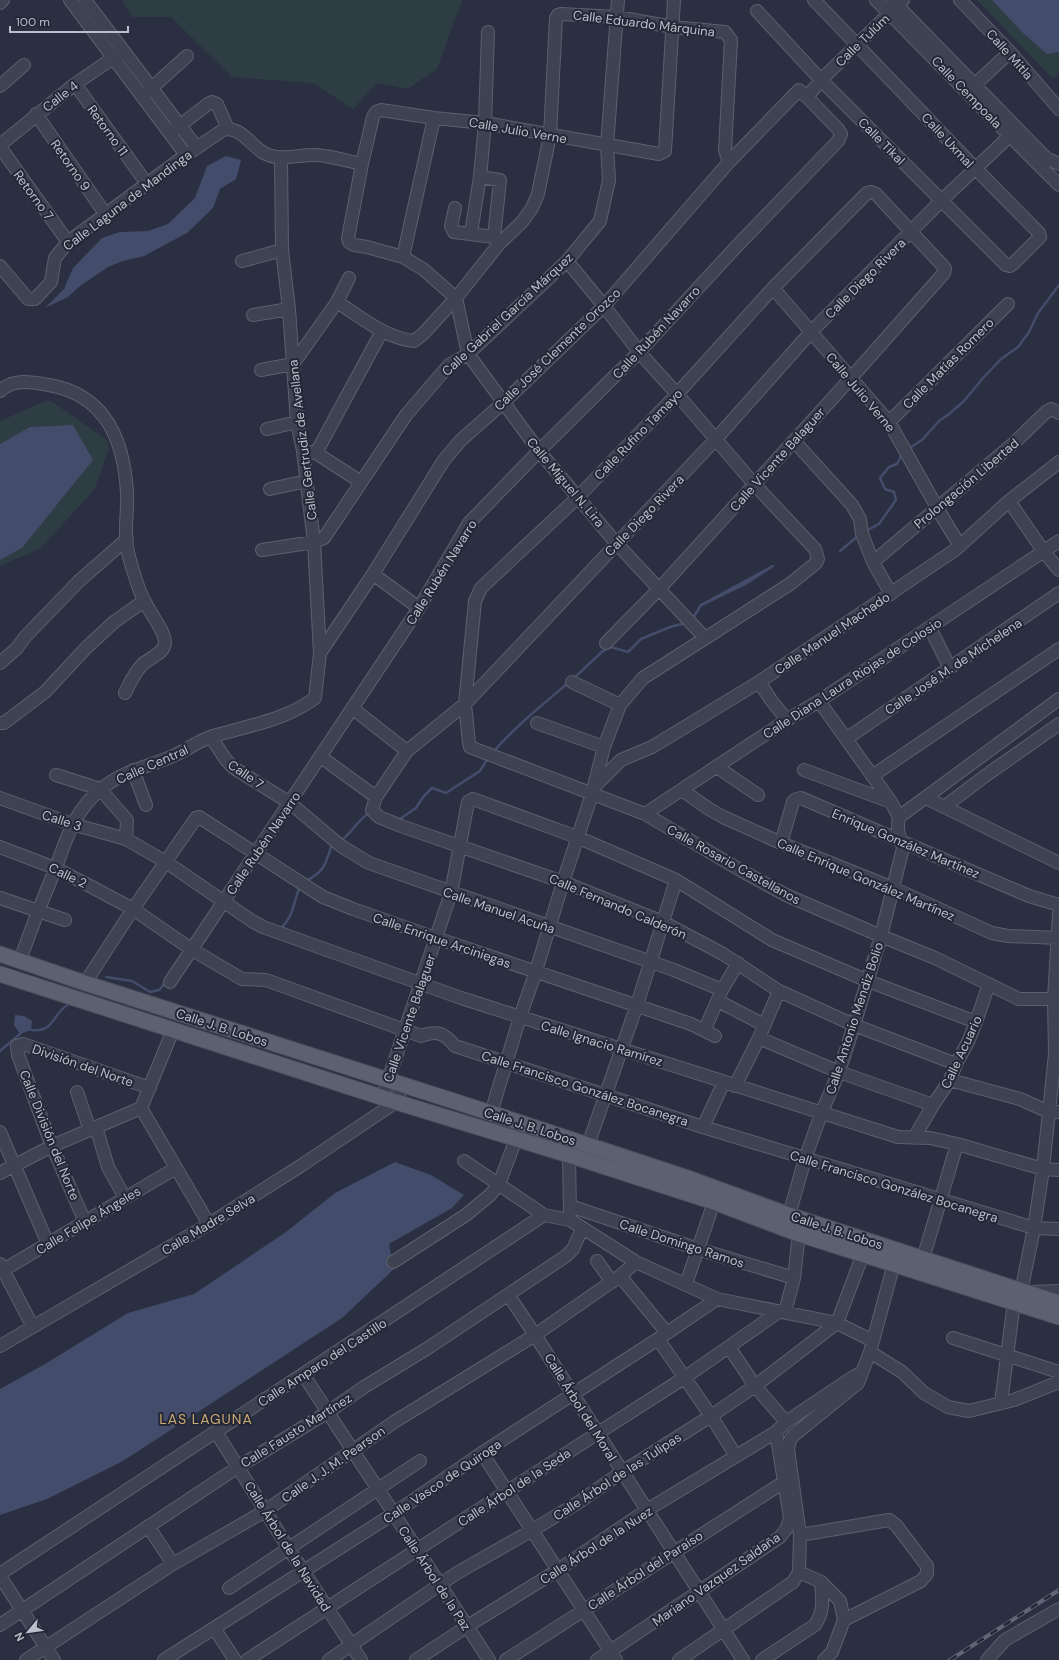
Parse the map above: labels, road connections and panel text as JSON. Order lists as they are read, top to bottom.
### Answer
{
  "streets": {
    "main road": ["Calle J. B. Lobos"],
    "street": [
      "Calle Eduardo Márquina",
      "Calle Tulúm",
      "Calle Mitla",
      "Calle Cempoala",
      "Calle 4",
      "Retorno 11",
      "Calle Julio Verne",
      "Calle Uxmal",
      "Calle Tikal",
      "Retorno 9",
      "Retorno 7",
      "Calle Laguna de Mandinga",
      "Calle Diego Rivera",
      "Calle Gabriel García Márquez",
      "Calle Rubén Navarro",
      "Calle José Clemente Orozco",
      "Calle Matías Romero",
      "Calle Rufino Tamayo",
      "Calle Gertrudiz de Avellana",
      "Calle Vicente Balaguer",
      "Calle Miguel N. Lira",
      "Prolongación Libertad",
      "Calle Manuel Machado",
      "Calle José M. de Michelena",
      "Calle Diana Laura Riojas de Colosio",
      "Calle Central",
      "Calle 7",
      "Calle 3",
      "Enrique González Martínez",
      "Calle Rosario Castellanos",
      "Calle 2",
      "Calle Enrique González Martínez",
      "Calle Fernando Calderón",
      "Calle Manuel Acuña",
      "Calle Enrique Arciniegas",
      "Calle Antonio Mendiz Bolio",
      "Calle Ignacio Ramírez",
      "Calle Acuario",
      "División del Norte",
      "Calle Francisco González Bocanegra",
      "Calle División del Norte",
      "Calle Felipe Ángeles",
      "Calle Madre Selva",
      "Calle Domingo Ramos",
      "Calle Amparo del Castillo",
      "Calle Árbol del Moral",
      "Calle Fausto Martínez",
      "Calle J. J. M. Pearson",
      "Calle Árbol de las Tulipas",
      "Calle Vasco de Quiroga",
      "Calle Árbol de la Seda",
      "Calle Árbol de la Nuez",
      "Calle Árbol de la Navidad",
      "Calle Árbol del Paraíso",
      "Calle Árbol de la Paz",
      "Mariano Vazquez Saldaña"
    ]
  },
  "crossings": [
    ["Calle Eduardo Márquina", "Calle Julio Verne"],
    ["Calle Eduardo Márquina", "Calle Gabriel García Márquez"],
    ["Calle Eduardo Márquina", "Calle José Clemente Orozco"],
    ["Calle Tulúm", "Calle Cempoala"],
    ["Calle Tulúm", "Calle Uxmal"],
    ["Calle Tulúm", "Calle Tikal"],
    ["Calle Cempoala", "Calle Diego Rivera"],
    ["Calle 4", "Retorno 11"],
    ["Calle 4", "Retorno 9"],
    ["Calle 4", "Retorno 7"],
    ["Calle Julio Verne", "Calle Diego Rivera"],
    ["Calle Julio Verne", "Calle Gabriel García Márquez"],
    ["Calle Julio Verne", "Calle Matías Romero"],
    ["Calle Julio Verne", "Calle Rufino Tamayo"],
    ["Calle Julio Verne", "Calle Vicente Balaguer"],
    ["Calle Julio Verne", "Prolongación Libertad"],
    ["Calle Julio Verne", "Calle Manuel Machado"],
    ["Calle Uxmal", "Calle Tikal"],
    ["Calle Uxmal", "Calle Diego Rivera"],
    ["Calle Tikal", "Calle Diego Rivera"],
    ["Retorno 9", "Calle Laguna de Mandinga"],
    ["Retorno 7", "Calle Laguna de Mandinga"],
    ["Calle Diego Rivera", "Calle Rufino Tamayo"],
    ["Calle Diego Rivera", "Calle Vicente Balaguer"],
    ["Calle Diego Rivera", "Calle Miguel N. Lira"],
    ["Calle Diego Rivera", "Calle Rosario Castellanos"],
    ["Calle Diego Rivera", "Calle Fernando Calderón"],
    ["Calle Gabriel García Márquez", "Calle Gertrudiz de Avellana"],
    ["Calle Gabriel García Márquez", "Calle Miguel N. Lira"],
    ["Calle Rubén Navarro", "Calle José Clemente Orozco"],
    ["Calle Rubén Navarro", "Calle Miguel N. Lira"],
    ["Calle Rubén Navarro", "Calle 7"],
    ["Calle Rubén Navarro", "Calle Manuel Acuña"],
    ["Calle Rubén Navarro", "Calle Enrique Arciniegas"],
    ["Calle Rubén Navarro", "Calle Ignacio Ramírez"],
    ["Calle Rubén Navarro", "Calle Francisco González Bocanegra"],
    ["Calle José Clemente Orozco", "Calle Gertrudiz de Avellana"],
    ["Calle José Clemente Orozco", "Calle Miguel N. Lira"],
    ["Calle Rufino Tamayo", "Calle Vicente Balaguer"],
    ["Calle Rufino Tamayo", "Calle Miguel N. Lira"],
    ["Calle Rufino Tamayo", "Calle Rosario Castellanos"],
    ["Calle Gertrudiz de Avellana", "Calle Central"],
    ["Calle Vicente Balaguer", "Calle Miguel N. Lira"],
    ["Calle Vicente Balaguer", "Calle Manuel Machado"],
    ["Calle Vicente Balaguer", "Calle Fernando Calderón"],
    ["Calle Vicente Balaguer", "Calle Manuel Acuña"],
    ["Calle Vicente Balaguer", "Calle Enrique Arciniegas"],
    ["Calle Vicente Balaguer", "Calle J. B. Lobos"],
    ["Calle Vicente Balaguer", "Calle Ignacio Ramírez"],
    ["Calle Vicente Balaguer", "Calle Francisco González Bocanegra"],
    ["Calle Vicente Balaguer", "Calle Madre Selva"],
    ["Calle Miguel N. Lira", "Calle Manuel Machado"],
    ["Calle Manuel Machado", "Calle Rosario Castellanos"],
    ["Calle Manuel Machado", "Calle Fernando Calderón"],
    ["Calle Manuel Machado", "Calle Manuel Acuña"],
    ["Calle Manuel Machado", "Calle Enrique Arciniegas"],
    ["Calle Manuel Machado", "Calle J. B. Lobos"],
    ["Calle Manuel Machado", "Calle Ignacio Ramírez"],
    ["Calle Manuel Machado", "Calle Francisco González Bocanegra"],
    ["Calle Diana Laura Riojas de Colosio", "Calle Rosario Castellanos"],
    ["Calle Diana Laura Riojas de Colosio", "Calle Enrique González Martínez"],
    ["Calle Central", "Calle 7"],
    ["Calle Central", "Calle 3"],
    ["Calle Central", "Calle 2"],
    ["Calle Central", "Calle J. B. Lobos"],
    ["Calle 7", "Calle Manuel Acuña"],
    ["Calle 3", "Calle Enrique Arciniegas"],
    ["Calle 3", "Calle Ignacio Ramírez"],
    ["Enrique González Martínez", "Calle Enrique González Martínez"],
    ["Enrique González Martínez", "Calle Antonio Mendiz Bolio"],
    ["Calle Rosario Castellanos", "Calle Antonio Mendiz Bolio"],
    ["Calle Rosario Castellanos", "Calle Acuario"],
    ["Calle 2", "Calle Francisco González Bocanegra"],
    ["Calle Enrique González Martínez", "Calle Antonio Mendiz Bolio"],
    ["Calle Fernando Calderón", "Calle Antonio Mendiz Bolio"],
    ["Calle Fernando Calderón", "Calle Acuario"],
    ["Calle Manuel Acuña", "Calle Enrique Arciniegas"],
    ["Calle Enrique Arciniegas", "Calle Ignacio Ramírez"],
    ["Calle Antonio Mendiz Bolio", "Calle J. B. Lobos"],
    ["Calle Antonio Mendiz Bolio", "Calle Ignacio Ramírez"],
    ["Calle Antonio Mendiz Bolio", "Calle Francisco González Bocanegra"],
    ["Calle J. B. Lobos", "Calle Madre Selva"],
    ["Calle Ignacio Ramírez", "Calle Acuario"],
    ["División del Norte", "Calle División del Norte"],
    ["Calle División del Norte", "Calle Felipe Ángeles"],
    ["Calle Amparo del Castillo", "Calle Árbol de la Navidad"],
    ["Calle Amparo del Castillo", "Calle Árbol de la Paz"],
    ["Calle Árbol del Moral", "Calle Fausto Martínez"],
    ["Calle Árbol del Moral", "Calle J. J. M. Pearson"],
    ["Calle Árbol del Moral", "Calle Árbol de las Tulipas"],
    ["Calle Árbol del Moral", "Calle Vasco de Quiroga"],
    ["Calle Árbol del Moral", "Calle Árbol de la Seda"],
    ["Calle Árbol del Moral", "Calle Árbol de la Nuez"],
    ["Calle Árbol del Moral", "Calle Árbol del Paraíso"],
    ["Calle Árbol del Moral", "Mariano Vazquez Saldaña"],
    ["Calle Fausto Martínez", "Calle Árbol de la Navidad"],
    ["Calle Fausto Martínez", "Calle Árbol de la Paz"],
    ["Calle J. J. M. Pearson", "Calle Árbol de la Navidad"],
    ["Calle J. J. M. Pearson", "Calle Árbol de la Paz"],
    ["Calle Árbol de las Tulipas", "Calle Árbol de la Navidad"],
    ["Calle Árbol de las Tulipas", "Calle Árbol de la Paz"],
    ["Calle Vasco de Quiroga", "Calle Árbol de la Navidad"],
    ["Calle Vasco de Quiroga", "Calle Árbol de la Paz"],
    ["Calle Árbol de la Seda", "Calle Árbol de la Navidad"],
    ["Calle Árbol de la Seda", "Calle Árbol de la Paz"],
    ["Calle Árbol de la Nuez", "Calle Árbol de la Paz"],
    ["Calle Árbol de la Nuez", "Mariano Vazquez Saldaña"],
    ["Calle Árbol del Paraíso", "Mariano Vazquez Saldaña"]
  ],
  "districts": ["LAS LAGUNA"],
  "scale_bar": "100 m",
  "north": "bottom left"
}
